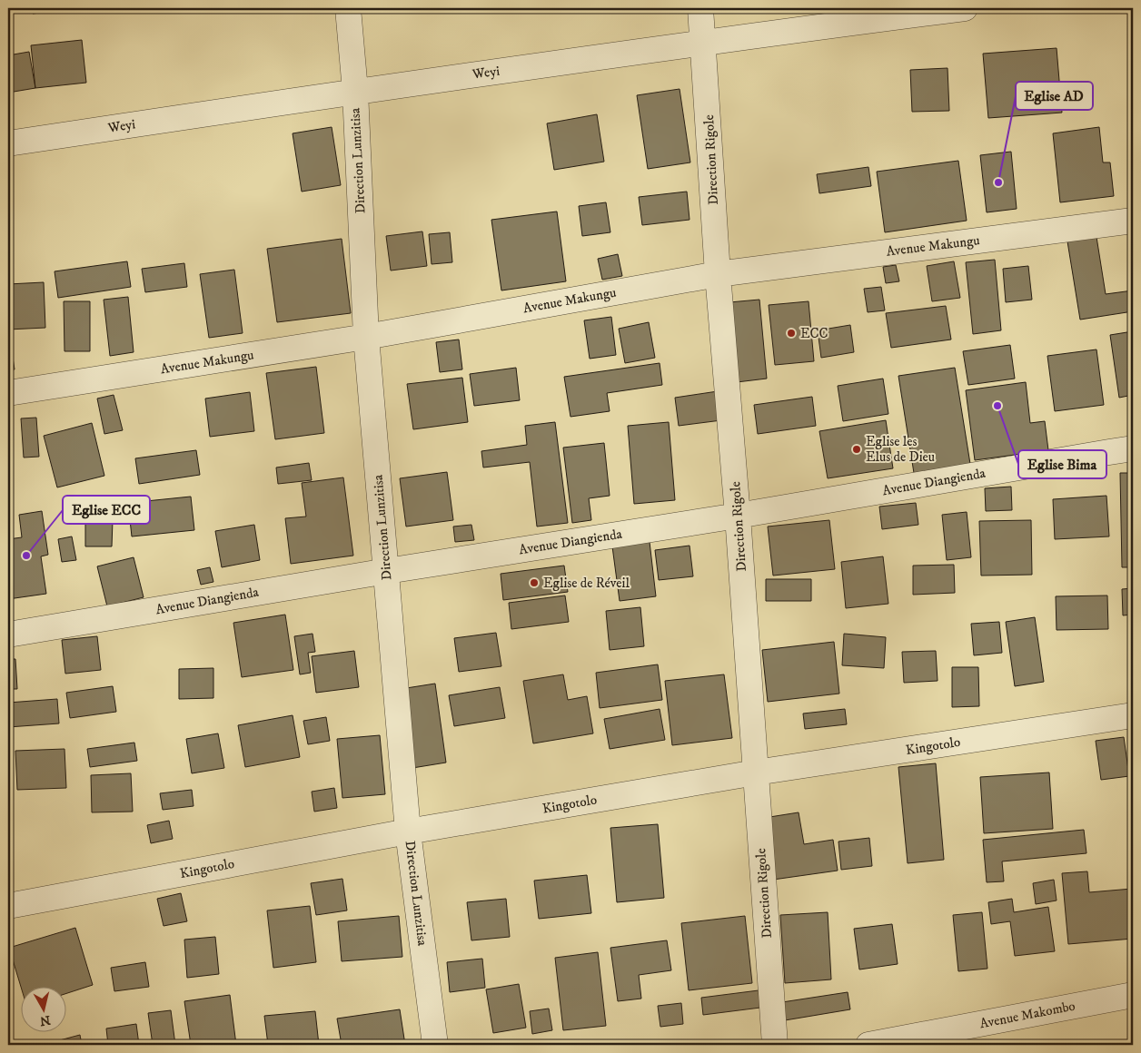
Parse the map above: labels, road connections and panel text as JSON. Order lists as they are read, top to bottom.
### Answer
{
  "streets": {
    "street": [
      "Weyi",
      "Direction Rigole",
      "Direction Lunzitisa",
      "Avenue Makungu",
      "Avenue Diangienda",
      "Kingotolo",
      "Avenue Makombo"
    ]
  },
  "crossings": [
    ["Weyi", "Direction Rigole"],
    ["Weyi", "Direction Lunzitisa"],
    ["Direction Rigole", "Avenue Makungu"],
    ["Direction Rigole", "Avenue Diangienda"],
    ["Direction Rigole", "Kingotolo"],
    ["Direction Lunzitisa", "Avenue Makungu"],
    ["Direction Lunzitisa", "Avenue Diangienda"],
    ["Direction Lunzitisa", "Kingotolo"]
  ],
  "places": [
    "Eglise AD",
    "ECC",
    "Eglise Bima",
    "Eglise les Elus de Dieu",
    "Eglise ECC",
    "Eglise de Réveil"
  ],
  "north": "bottom"
}
